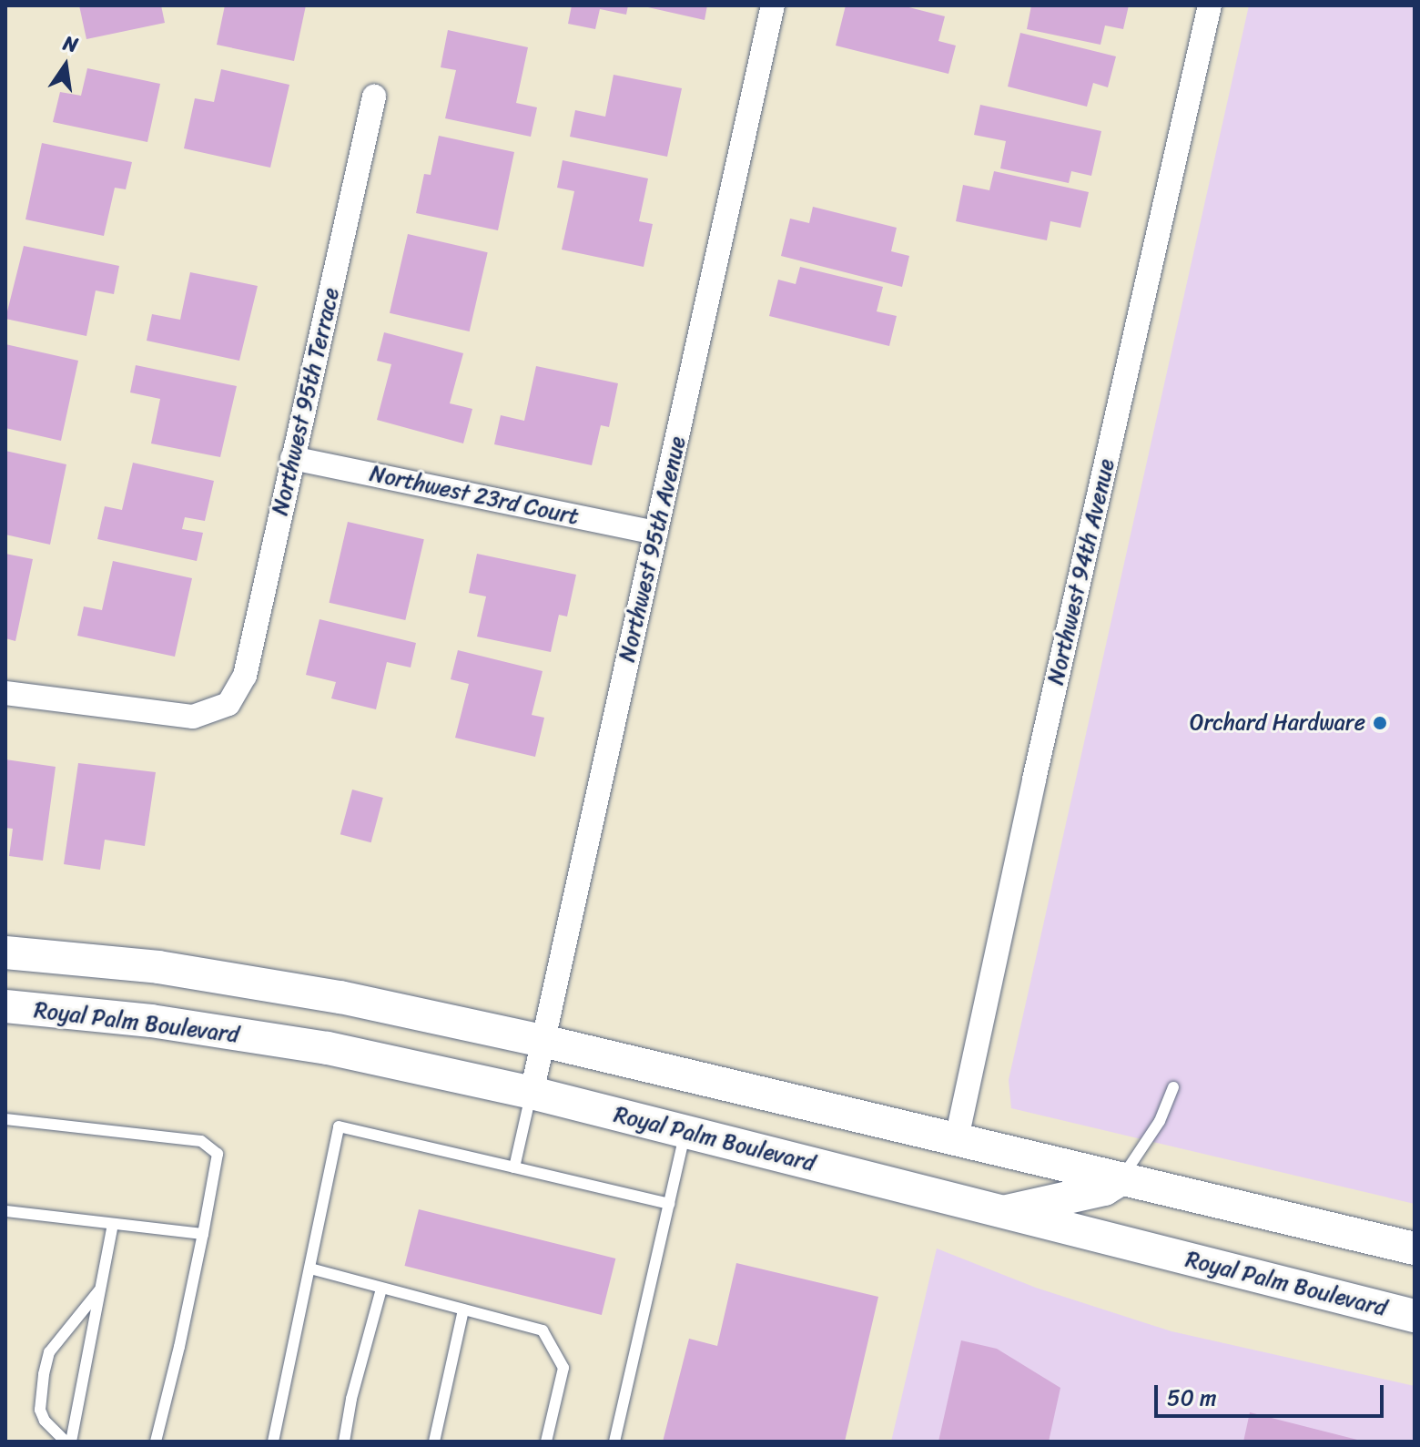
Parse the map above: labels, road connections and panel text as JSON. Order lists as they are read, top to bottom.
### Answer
{
  "streets": {
    "main road": ["Royal Palm Boulevard"],
    "street": [
      "Northwest 95th Terrace",
      "Northwest 23rd Court",
      "Northwest 95th Avenue",
      "Northwest 94th Avenue"
    ]
  },
  "crossings": [
    ["Northwest 95th Terrace", "Northwest 23rd Court"],
    ["Northwest 23rd Court", "Northwest 95th Avenue"],
    ["Northwest 95th Avenue", "Royal Palm Boulevard"]
  ],
  "places": ["Orchard Hardware"],
  "scale_bar": "50 m",
  "north": "top"
}
